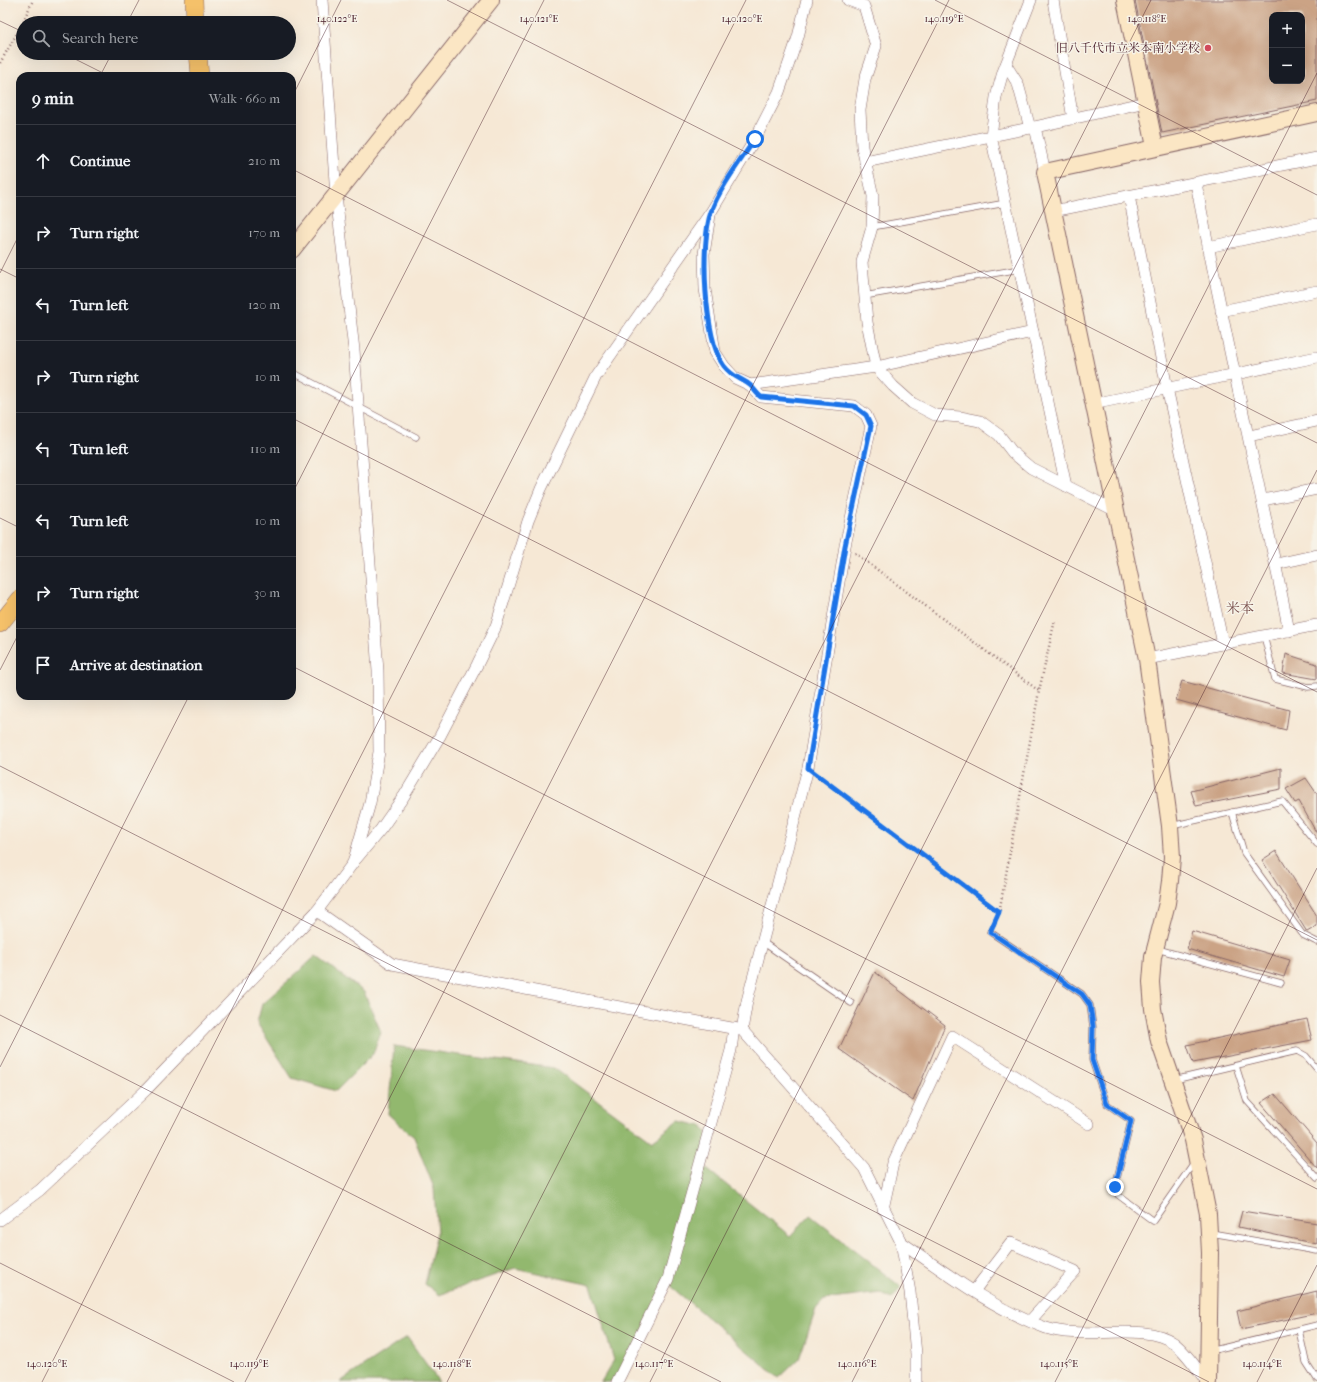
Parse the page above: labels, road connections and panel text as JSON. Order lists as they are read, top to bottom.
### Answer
{
  "districts": ["米本"],
  "places": ["旧八千代市立米本南小学校"],
  "page": {
    "map_buttons": ["+", "−"],
    "search": "Search here",
    "heading": ["9 min", "Walk · 660 m"],
    "list": [
      ["Continue", "210 m"],
      ["Turn right", "170 m"],
      ["Turn left", "120 m"],
      ["Turn right", "10 m"],
      ["Turn left", "110 m"],
      ["Turn left", "10 m"],
      ["Turn right", "30 m"],
      "Arrive at destination"
    ]
  },
  "coordinates": [
    "140.122°E",
    "140.121°E",
    "140.120°E",
    "140.119°E",
    "140.118°E",
    "140.117°E",
    "140.116°E",
    "140.115°E",
    "140.114°E"
  ]
}
